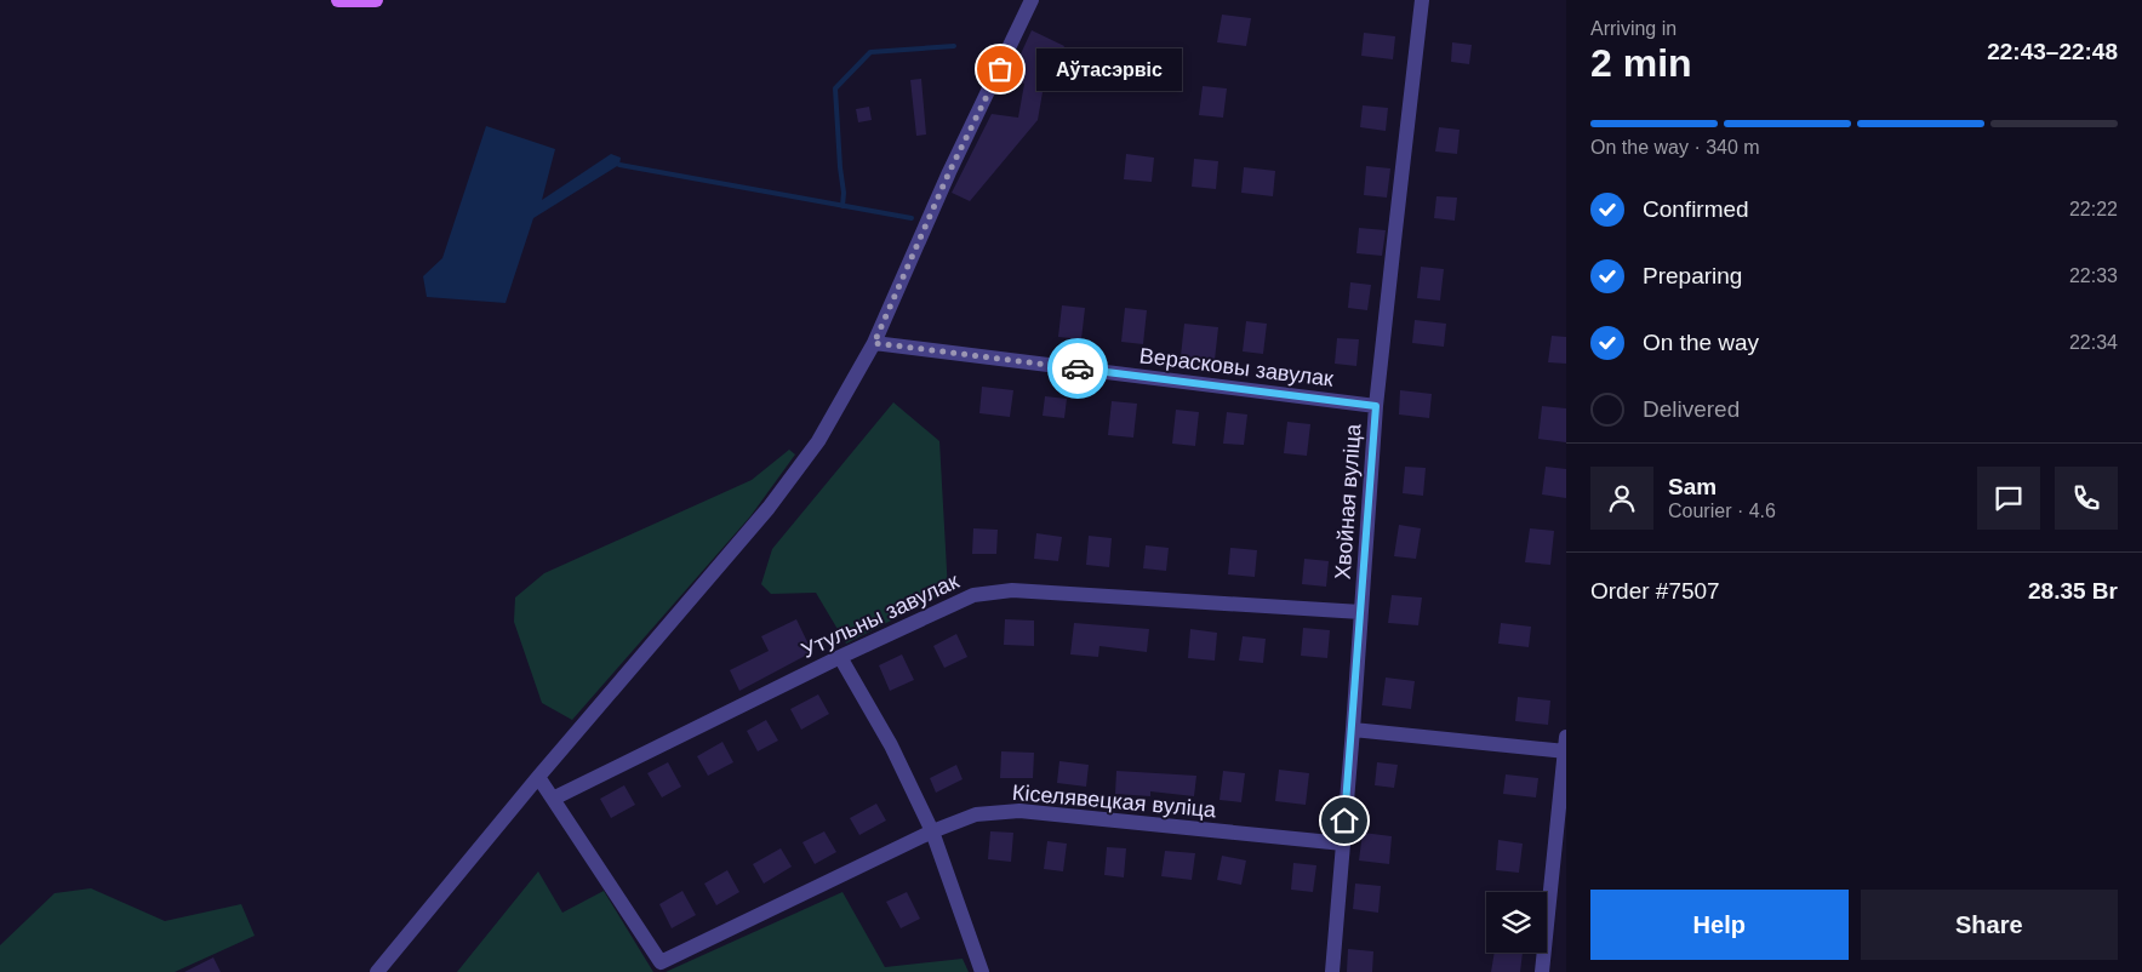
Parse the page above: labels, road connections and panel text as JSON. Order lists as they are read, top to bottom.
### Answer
{
  "streets": {
    "street": [
      "Верасковы завулак",
      "Хвойная вуліца",
      "Утульны завулак",
      "Кіселявецкая вуліца"
    ]
  },
  "crossings": [
    ["Верасковы завулак", "Хвойная вуліца"],
    ["Хвойная вуліца", "Утульны завулак"],
    ["Хвойная вуліца", "Кіселявецкая вуліца"],
    ["Утульны завулак", "Кіселявецкая вуліца"]
  ],
  "places": ["Аўтасэрвіс"],
  "page": {
    "heading": ["2 min", "Arriving in", "22:43–22:48"],
    "panel": [
      "Sam",
      "Courier · 4.6",
      "Order #7507",
      "28.35 Br"
    ],
    "bubble": "Аўтасэрвіс",
    "bar": "On the way · 340 m",
    "list": [
      ["Confirmed", "22:22"],
      ["Preparing", "22:33"],
      ["On the way", "22:34"],
      "Delivered"
    ],
    "buttons": ["Help", "Share"]
  }
}
